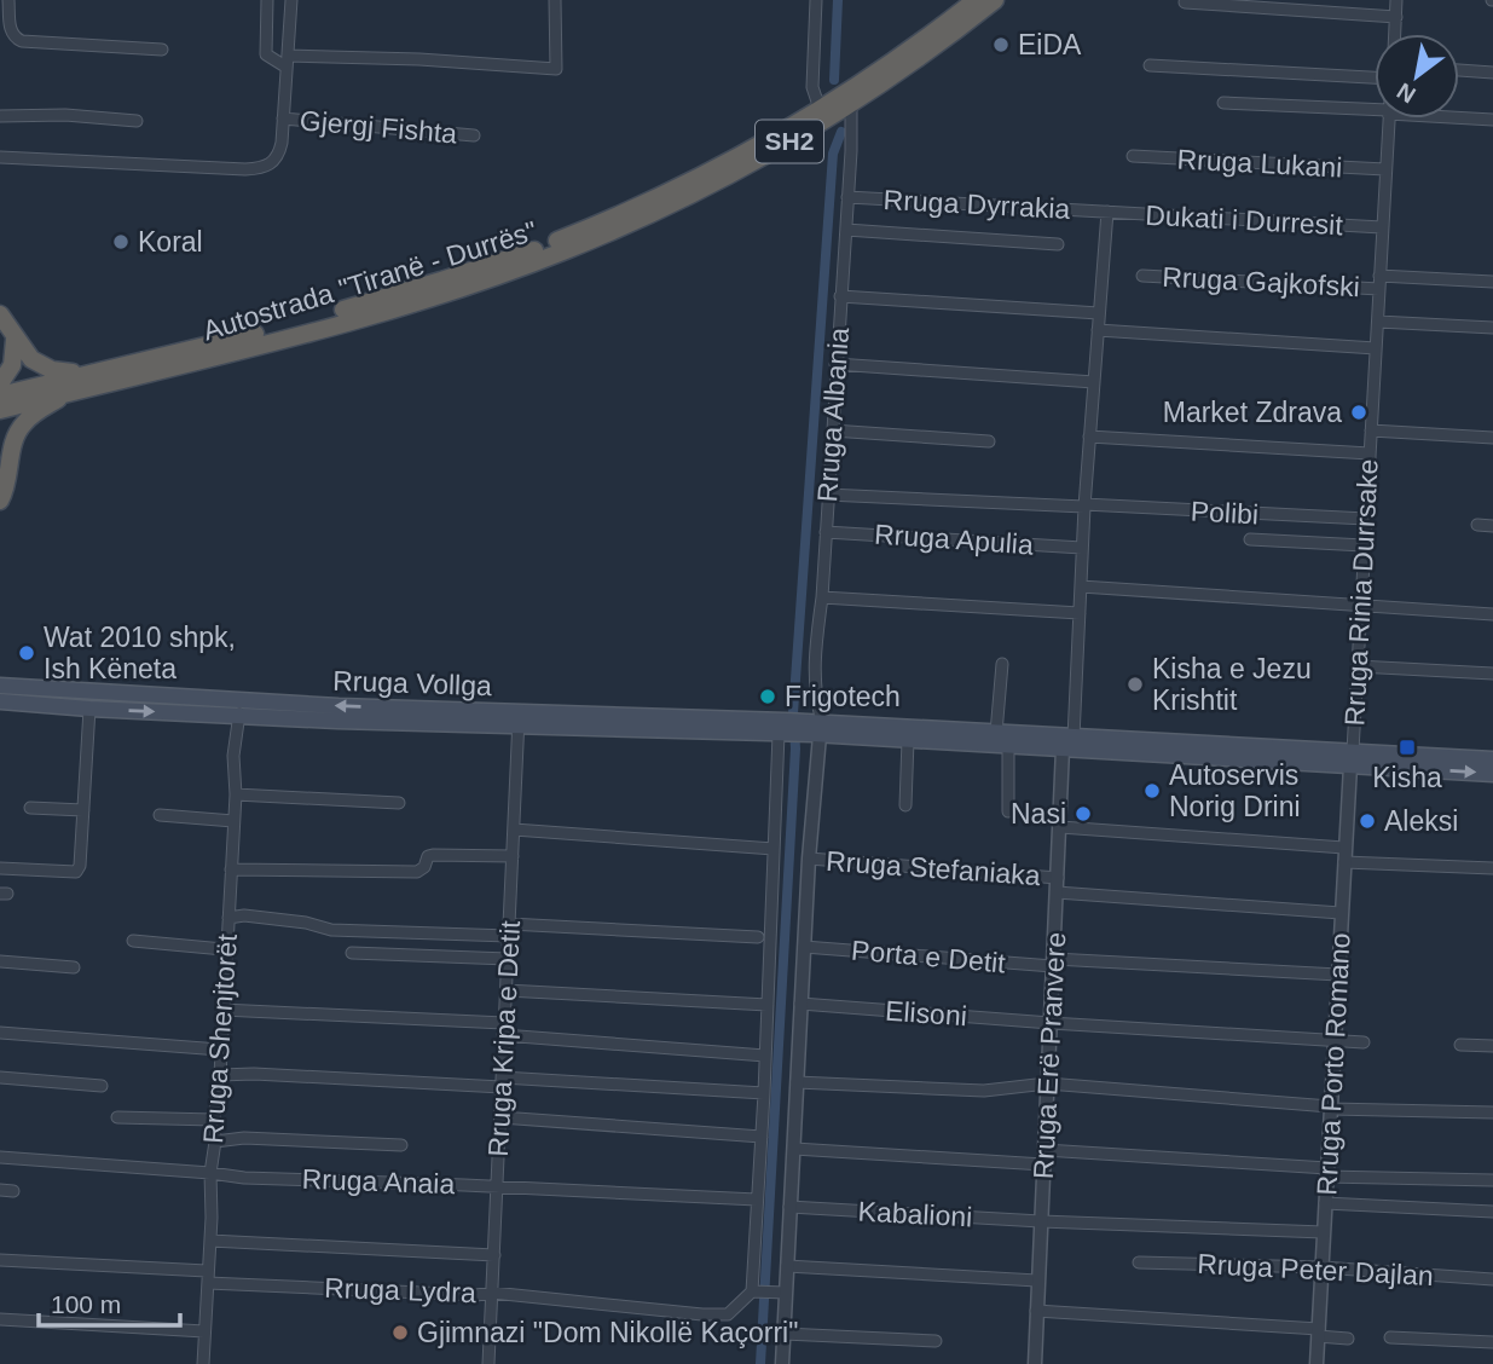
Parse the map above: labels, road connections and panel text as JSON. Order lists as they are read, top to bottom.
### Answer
{
  "streets": {
    "highway": ["SH2", "Autostrada \"Tiranë - Durrës\""],
    "main road": ["Rruga Vollga"],
    "street": [
      "Gjergj Fishta",
      "Rruga Lukani",
      "Rruga Dyrrakia",
      "Dukati i Durresit",
      "Rruga Gajkofski",
      "Rruga Albania",
      "Polibi",
      "Rruga Apulia",
      "Rruga Rinia Durrsake",
      "Rruga Stefaniaka",
      "Porta e Detit",
      "Elisoni",
      "Rruga Shenjtorët",
      "Rruga Kripa e Detit",
      "Rruga Erë Pranvere",
      "Rruga Porto Romano",
      "Rruga Anaia",
      "Kabalioni",
      "Rruga Peter Dajlan",
      "Rruga Lydra"
    ]
  },
  "crossings": [
    ["Rruga Lukani", "Rruga Rinia Durrsake"],
    ["Rruga Dyrrakia", "Dukati i Durresit"],
    ["Rruga Dyrrakia", "Rruga Albania"],
    ["Dukati i Durresit", "Rruga Rinia Durrsake"],
    ["Autostrada \"Tiranë - Durrës\"", "Rruga Albania"],
    ["Rruga Gajkofski", "Rruga Rinia Durrsake"],
    ["Rruga Albania", "Polibi"],
    ["Rruga Albania", "Rruga Apulia"],
    ["Rruga Albania", "Rruga Vollga"],
    ["Polibi", "Rruga Rinia Durrsake"],
    ["Rruga Rinia Durrsake", "Rruga Porto Romano"],
    ["Rruga Vollga", "Rruga Shenjtorët"],
    ["Rruga Vollga", "Rruga Kripa e Detit"],
    ["Rruga Stefaniaka", "Rruga Erë Pranvere"],
    ["Porta e Detit", "Rruga Erë Pranvere"],
    ["Porta e Detit", "Rruga Porto Romano"],
    ["Elisoni", "Rruga Erë Pranvere"],
    ["Elisoni", "Rruga Porto Romano"],
    ["Rruga Shenjtorët", "Rruga Anaia"],
    ["Rruga Shenjtorët", "Rruga Lydra"],
    ["Rruga Kripa e Detit", "Rruga Anaia"],
    ["Rruga Kripa e Detit", "Rruga Lydra"],
    ["Rruga Erë Pranvere", "Kabalioni"],
    ["Rruga Porto Romano", "Kabalioni"],
    ["Rruga Porto Romano", "Rruga Peter Dajlan"]
  ],
  "places": {
    "other": [
      "EiDA",
      "Koral",
      "Market Zdrava",
      "Wat 2010 shpk, Ish Këneta",
      "Kisha e Jezu Krishtit",
      "Frigotech",
      "Autoservis Norig Drini",
      "Nasi",
      "Aleksi",
      "Gjimnazi \"Dom Nikollë Kaçorri\""
    ],
    "transit": ["Kisha"]
  },
  "scale_bar": "100 m",
  "north": "bottom left"
}
